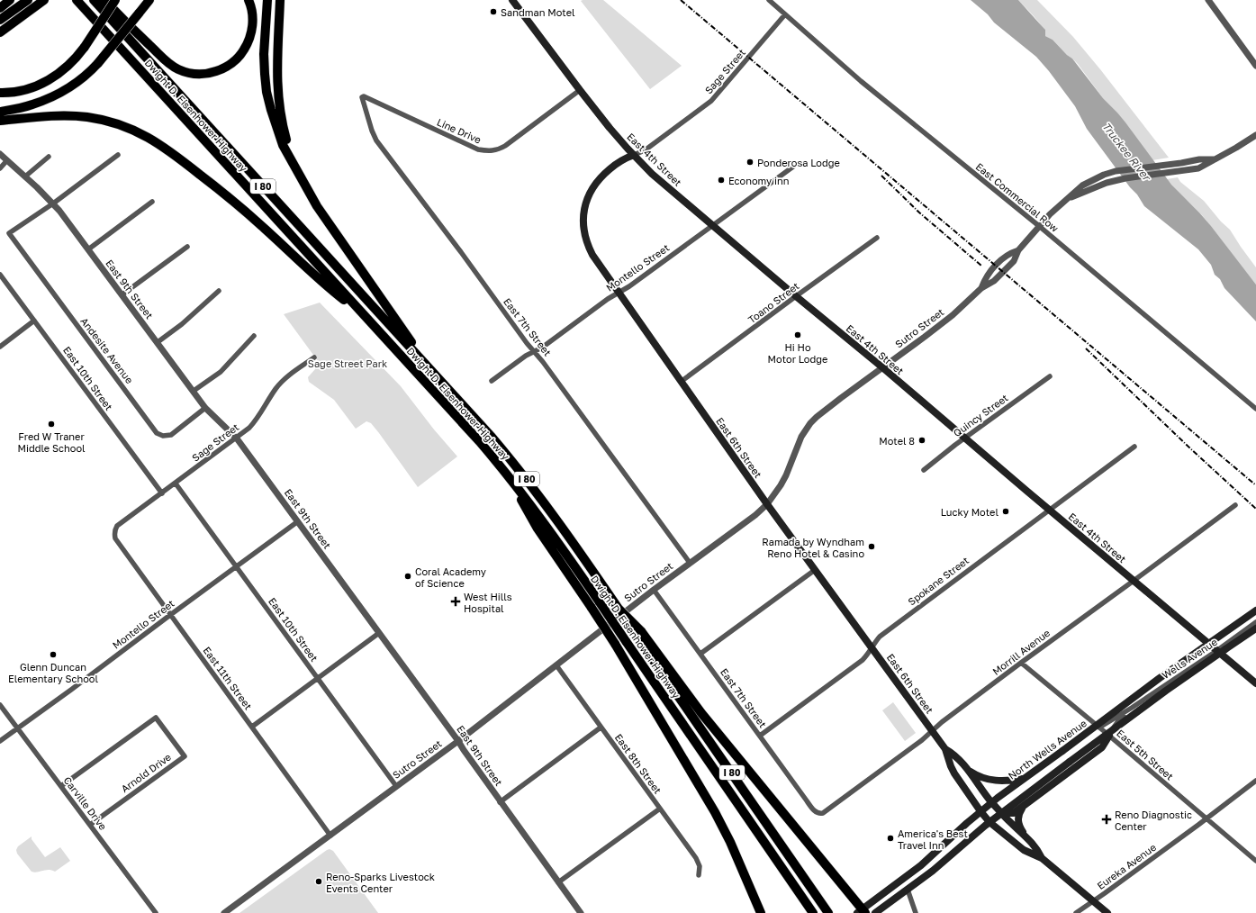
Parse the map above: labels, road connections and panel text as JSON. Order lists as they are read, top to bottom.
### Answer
{
  "streets": {
    "highway": ["Dwight D. Eisenhower Highway", "I 80"],
    "main road": ["East 4th Street", "East 6th Street", "North Wells Avenue"],
    "street": [
      "Sage Street",
      "Line Drive",
      "East Commercial Row",
      "Montello Street",
      "East 9th Street",
      "Toano Street",
      "East 7th Street",
      "Sutro Street",
      "Andesite Avenue",
      "East 10th Street",
      "Quincy Street",
      "Spokane Street",
      "Morrill Avenue",
      "Wells Avenue",
      "East 11th Street",
      "East 5th Street",
      "East 8th Street",
      "Arnold Drive",
      "Carville Drive",
      "Eureka Avenue"
    ]
  },
  "crossings": [
    ["Sage Street", "East 4th Street"],
    ["Sage Street", "East Commercial Row"],
    ["Sage Street", "East 9th Street"],
    ["Sage Street", "East 10th Street"],
    ["Sage Street", "East 6th Street"],
    ["Sage Street", "East 11th Street"],
    ["Line Drive", "East 4th Street"],
    ["Line Drive", "East 7th Street"],
    ["East 4th Street", "Montello Street"],
    ["East 4th Street", "Toano Street"],
    ["East 4th Street", "Sutro Street"],
    ["East 4th Street", "Quincy Street"],
    ["East 4th Street", "East 6th Street"],
    ["East 4th Street", "Spokane Street"],
    ["East 4th Street", "Morrill Avenue"],
    ["East 4th Street", "Wells Avenue"],
    ["East Commercial Row", "Sutro Street"],
    ["Montello Street", "East 9th Street"],
    ["Montello Street", "East 7th Street"],
    ["Montello Street", "East 10th Street"],
    ["Montello Street", "East 6th Street"],
    ["Montello Street", "East 11th Street"],
    ["Montello Street", "Carville Drive"],
    ["East 9th Street", "Sutro Street"],
    ["East 9th Street", "Andesite Avenue"],
    ["Toano Street", "East 6th Street"],
    ["East 7th Street", "Sutro Street"],
    ["East 7th Street", "Spokane Street"],
    ["East 7th Street", "Morrill Avenue"],
    ["Sutro Street", "East 10th Street"],
    ["Sutro Street", "East 6th Street"],
    ["Sutro Street", "East 11th Street"],
    ["Sutro Street", "East 8th Street"],
    ["East 6th Street", "Spokane Street"],
    ["East 6th Street", "Morrill Avenue"],
    ["East 6th Street", "North Wells Avenue"],
    ["East 6th Street", "Eureka Avenue"],
    ["Morrill Avenue", "East 5th Street"],
    ["Wells Avenue", "East 5th Street"],
    ["East 5th Street", "Eureka Avenue"],
    ["Arnold Drive", "Carville Drive"]
  ],
  "water": ["Truckee River"],
  "parks": ["Sage Street Park"],
  "places": {
    "other": [
      "Sandman Motel",
      "Ponderosa Lodge",
      "Economy inn",
      "Hi Ho Motor Lodge",
      "Fred W Traner Middle School",
      "Motel 8",
      "Lucky Motel",
      "Ramada by Wyndham Reno Hotel & Casino",
      "Coral Academy of Science",
      "Glenn Duncan Elementary School",
      "America's Best Travel Inn",
      "Reno-Sparks Livestock Events Center"
    ],
    "health": ["West Hills Hospital", "Reno Diagnostic Center"]
  }
}
